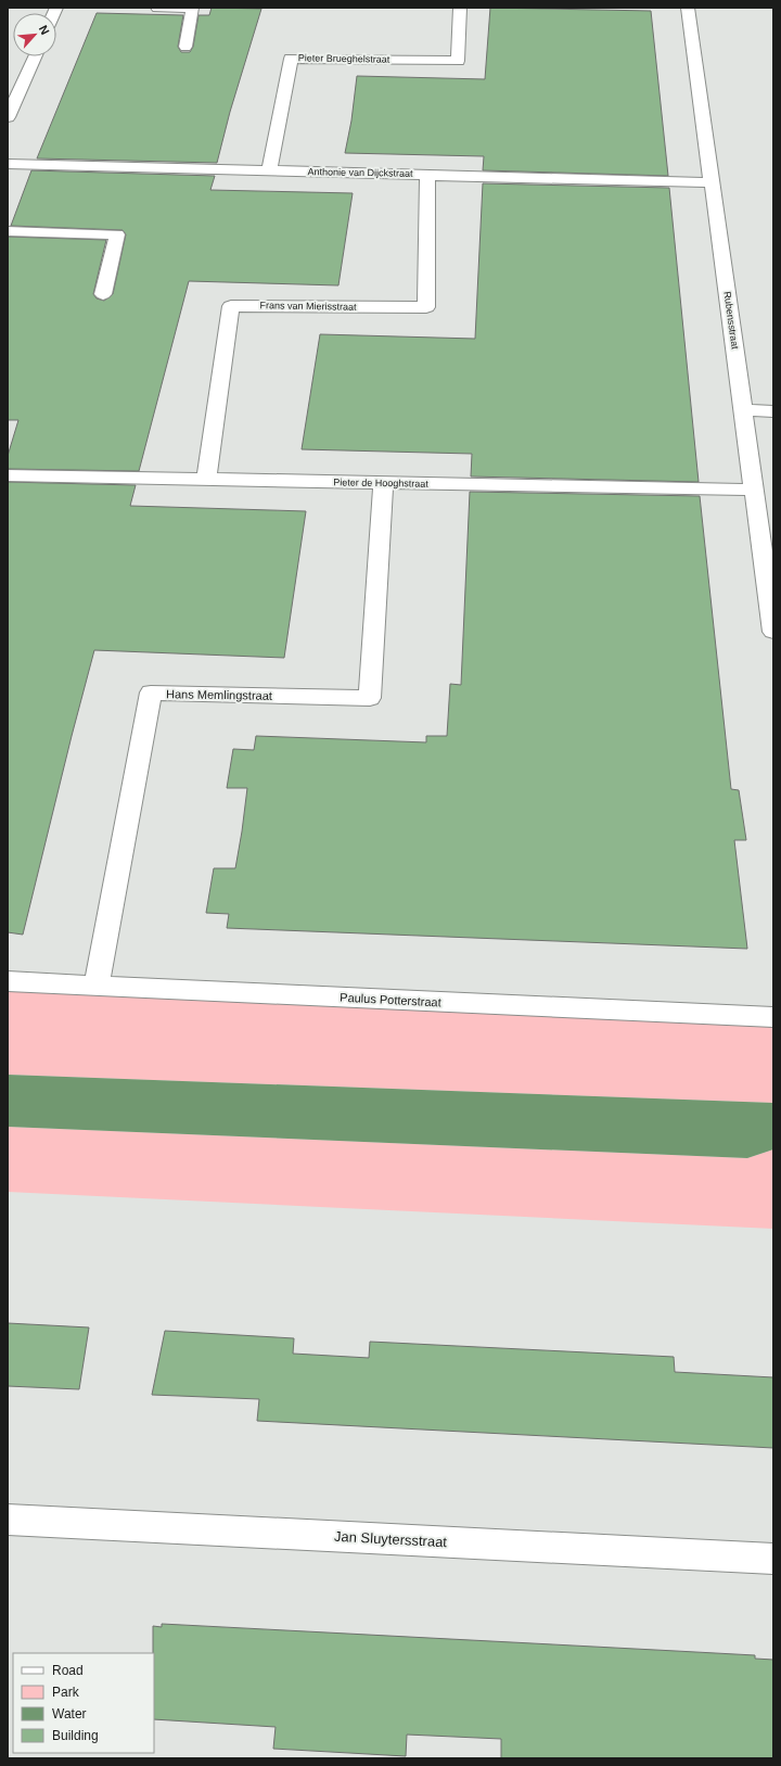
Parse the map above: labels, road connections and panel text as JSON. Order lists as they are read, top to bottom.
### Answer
{
  "streets": {
    "street": [
      "Pieter Brueghelstraat",
      "Anthonie van Dijckstraat",
      "Frans van Mierisstraat",
      "Rubensstraat",
      "Pieter de Hooghstraat",
      "Hans Memlingstraat",
      "Paulus Potterstraat",
      "Jan Sluytersstraat"
    ]
  },
  "crossings": [
    ["Pieter Brueghelstraat", "Anthonie van Dijckstraat"],
    ["Anthonie van Dijckstraat", "Frans van Mierisstraat"],
    ["Anthonie van Dijckstraat", "Rubensstraat"],
    ["Frans van Mierisstraat", "Pieter de Hooghstraat"],
    ["Rubensstraat", "Pieter de Hooghstraat"],
    ["Pieter de Hooghstraat", "Hans Memlingstraat"],
    ["Hans Memlingstraat", "Paulus Potterstraat"]
  ],
  "legend": [
    "Road",
    "Park",
    "Water",
    "Building"
  ],
  "north": "top right"
}
